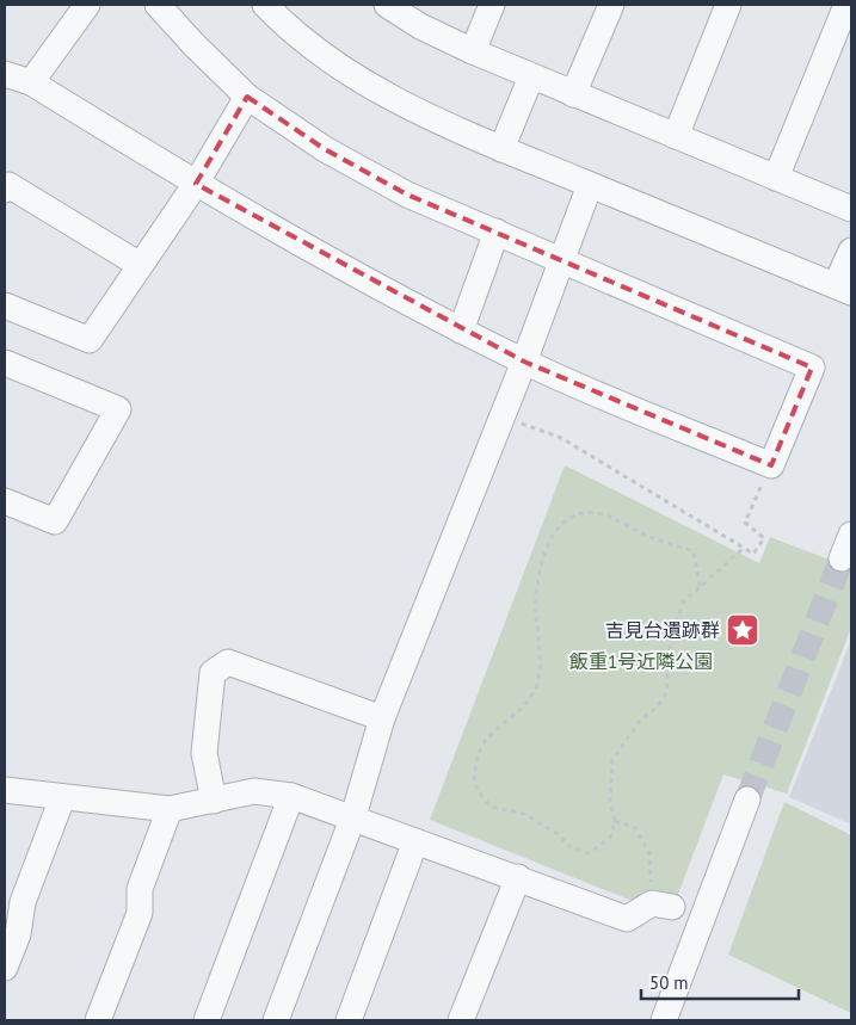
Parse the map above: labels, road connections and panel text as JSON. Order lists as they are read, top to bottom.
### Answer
{
  "parks": ["飯重1号近隣公園"],
  "places": {
    "place": ["吉見台遺跡群"]
  },
  "scale_bar": "50 m"
}
